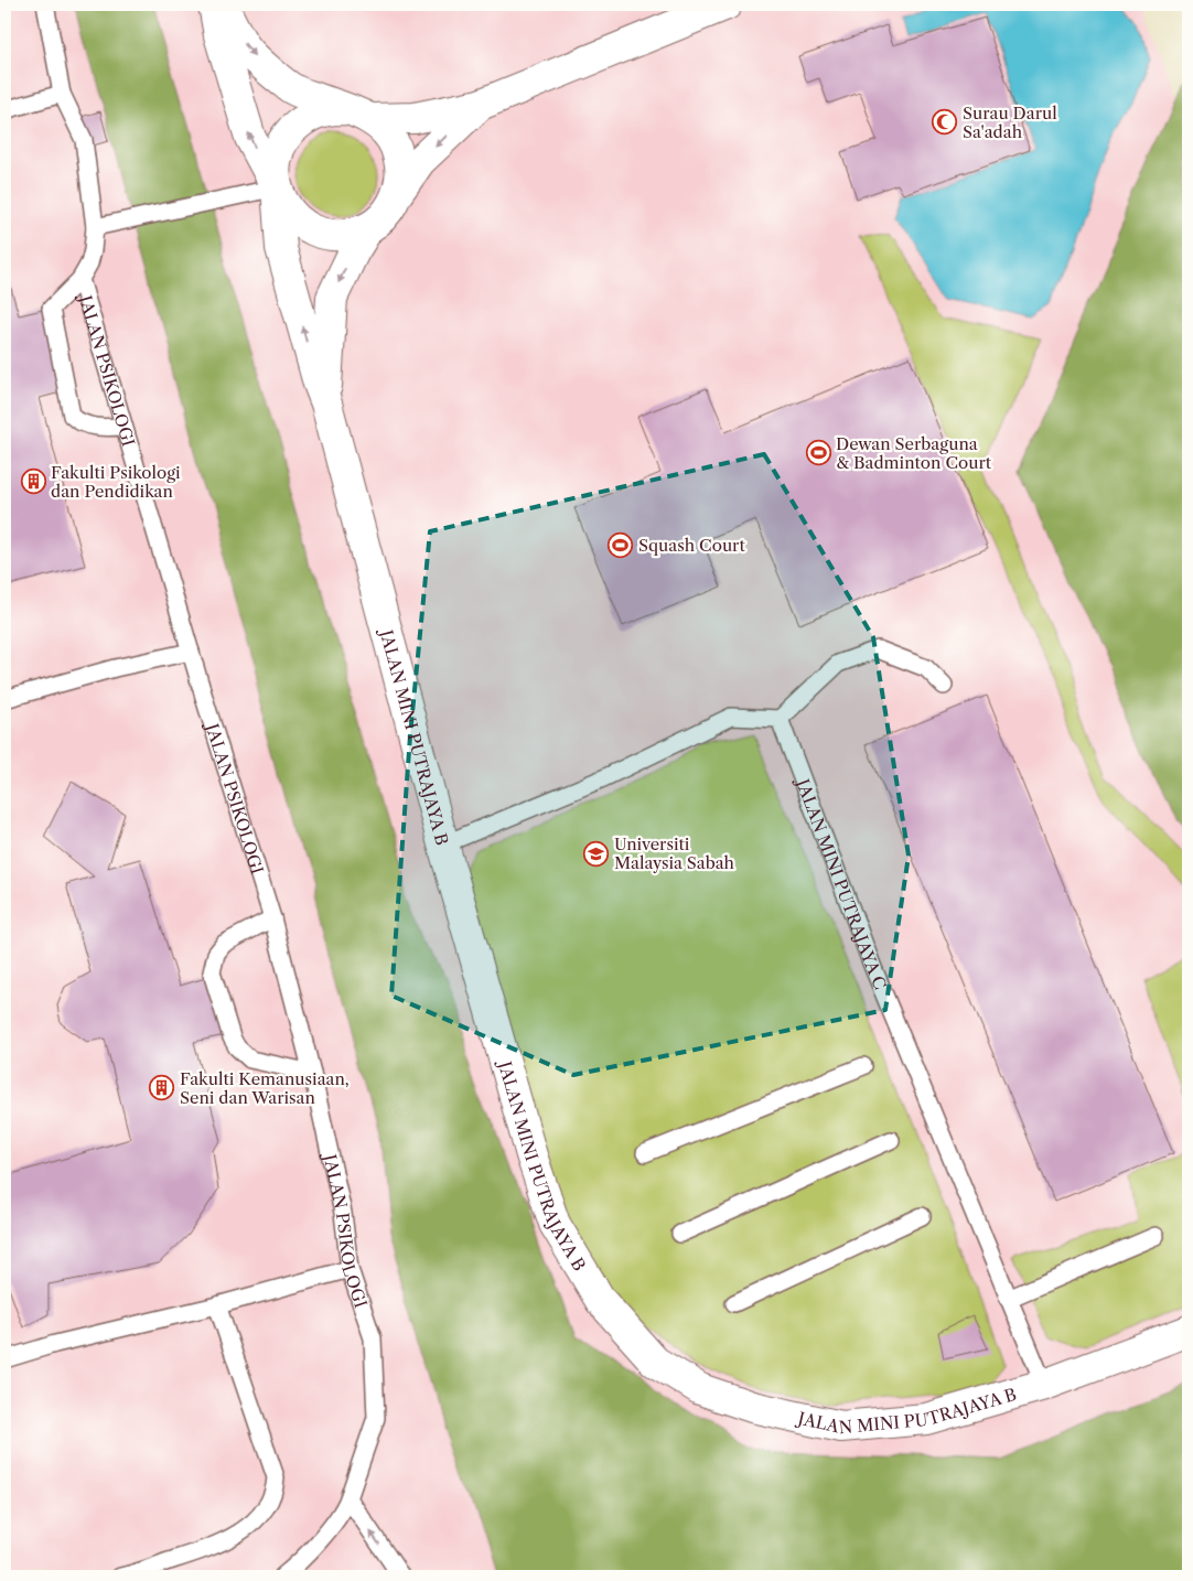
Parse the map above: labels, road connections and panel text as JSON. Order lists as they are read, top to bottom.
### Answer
{
  "streets": {
    "street": ["JALAN MINI PUTRAJAYA B"],
    "lane": ["JALAN PSIKOLOGI", "JALAN MINI PUTRAJAYA C"]
  },
  "crossings": [
    ["JALAN MINI PUTRAJAYA B", "JALAN MINI PUTRAJAYA C"]
  ],
  "places": {
    "mosque": ["Surau Darul Sa'adah"],
    "sports": ["Dewan Serbaguna & Badminton Court", "Squash Court"],
    "building": ["Fakulti Psikologi dan Pendidikan", "Fakulti Kemanusiaan, Seni dan Warisan"],
    "school or university": ["Universiti Malaysia Sabah"]
  }
}
